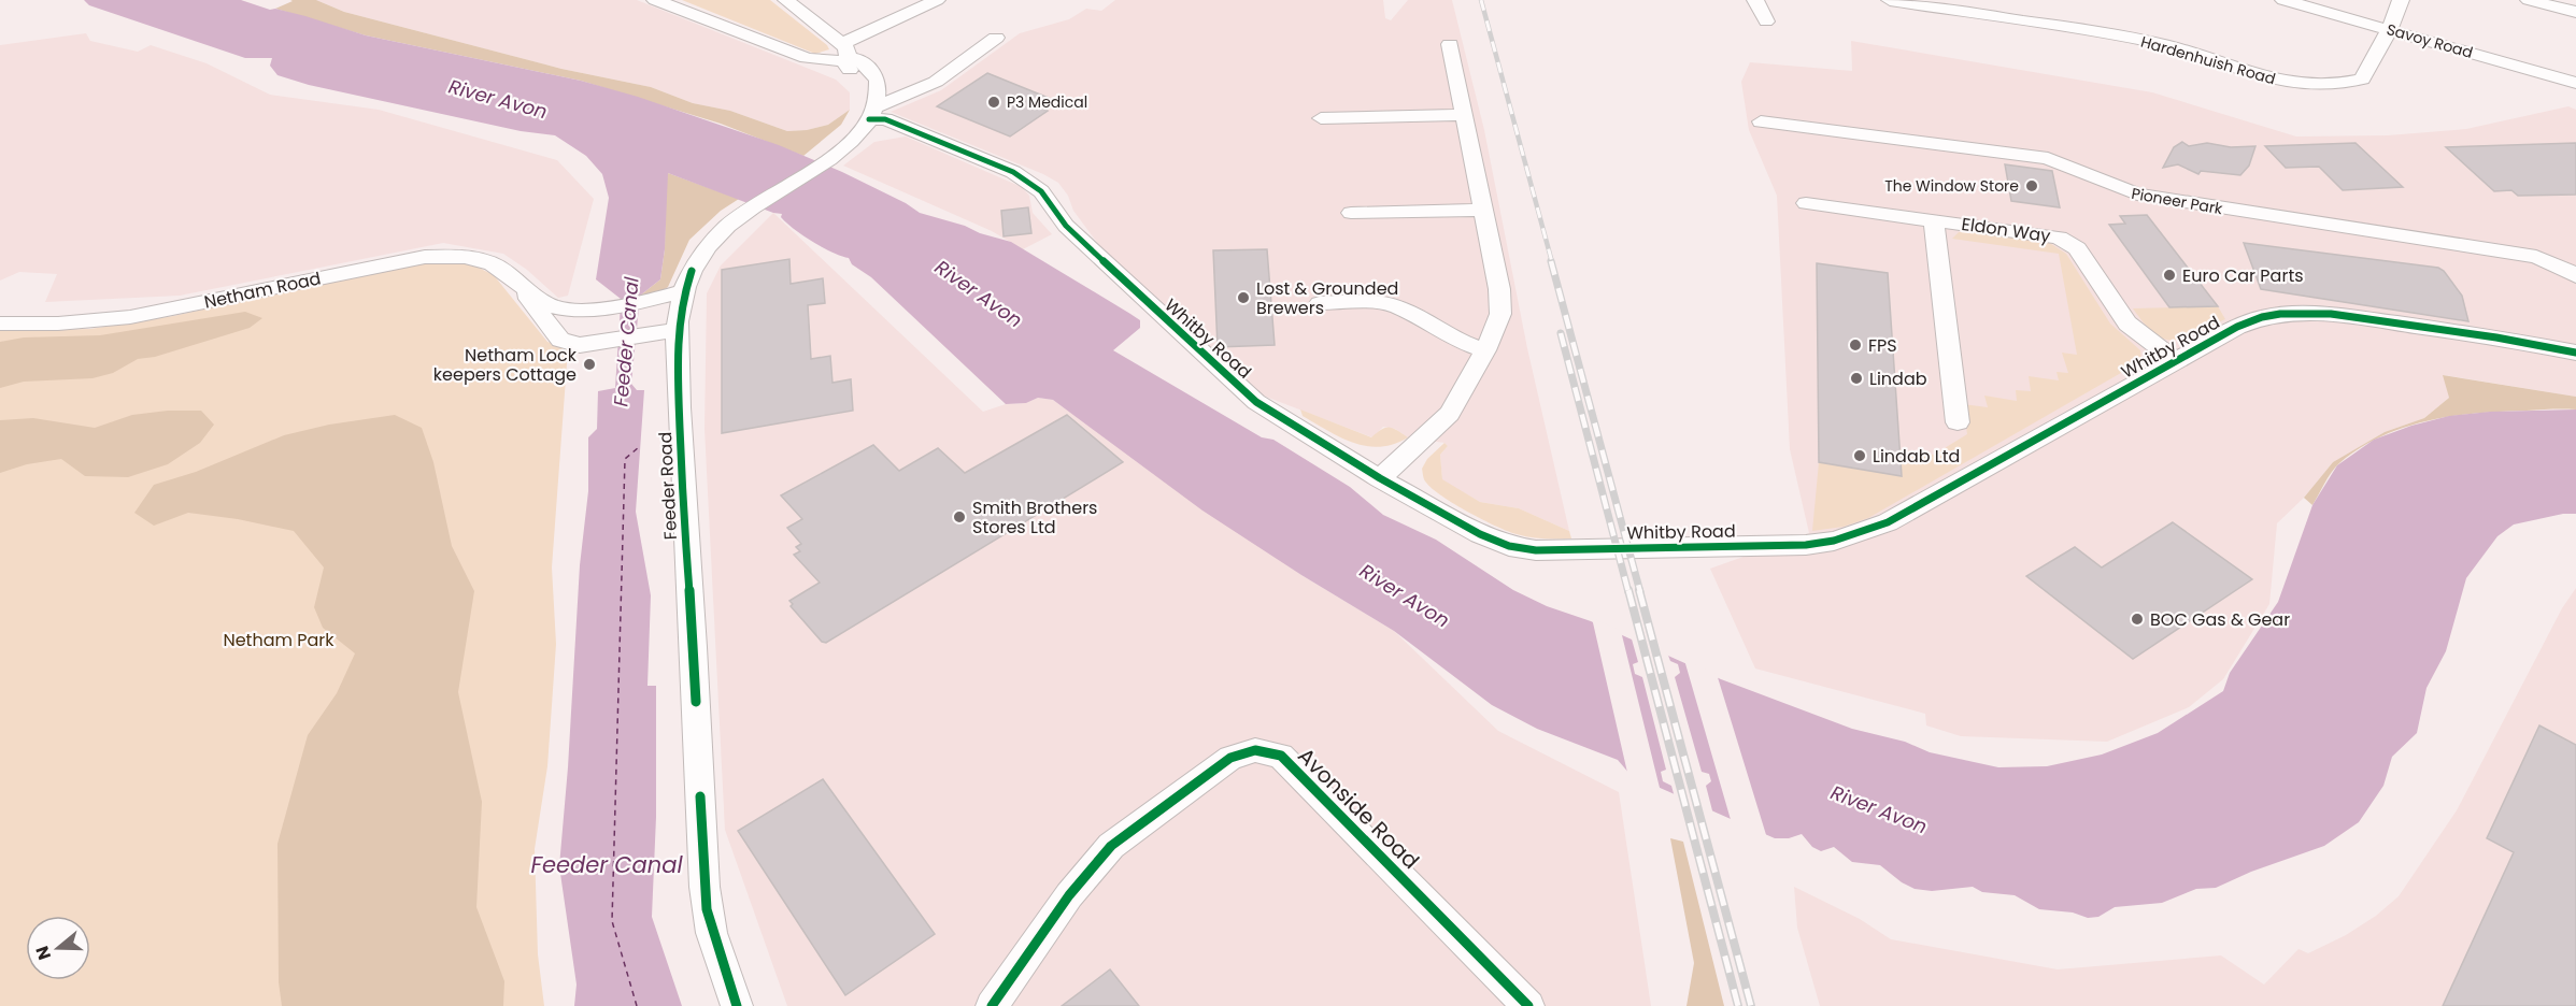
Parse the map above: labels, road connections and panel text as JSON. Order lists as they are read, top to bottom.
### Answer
{
  "streets": {
    "street": [
      "Savoy Road",
      "Hardenhuish Road",
      "Pioneer Park",
      "Eldon Way",
      "Netham Road",
      "Whitby Road",
      "Feeder Road",
      "Avonside Road"
    ]
  },
  "crossings": [
    ["Savoy Road", "Hardenhuish Road"],
    ["Eldon Way", "Whitby Road"],
    ["Netham Road", "Feeder Road"],
    ["Whitby Road", "Feeder Road"]
  ],
  "water": ["River Avon", "Feeder Canal"],
  "parks": ["Netham Park"],
  "places": [
    "P3 Medical",
    "The Window Store",
    "Euro Car Parts",
    "Lost & Grounded Brewers",
    "FPS",
    "Netham Lock keepers Cottage",
    "Lindab",
    "Lindab Ltd",
    "Smith Brothers Stores Ltd",
    "BOC Gas & Gear"
  ],
  "north": "left"
}
